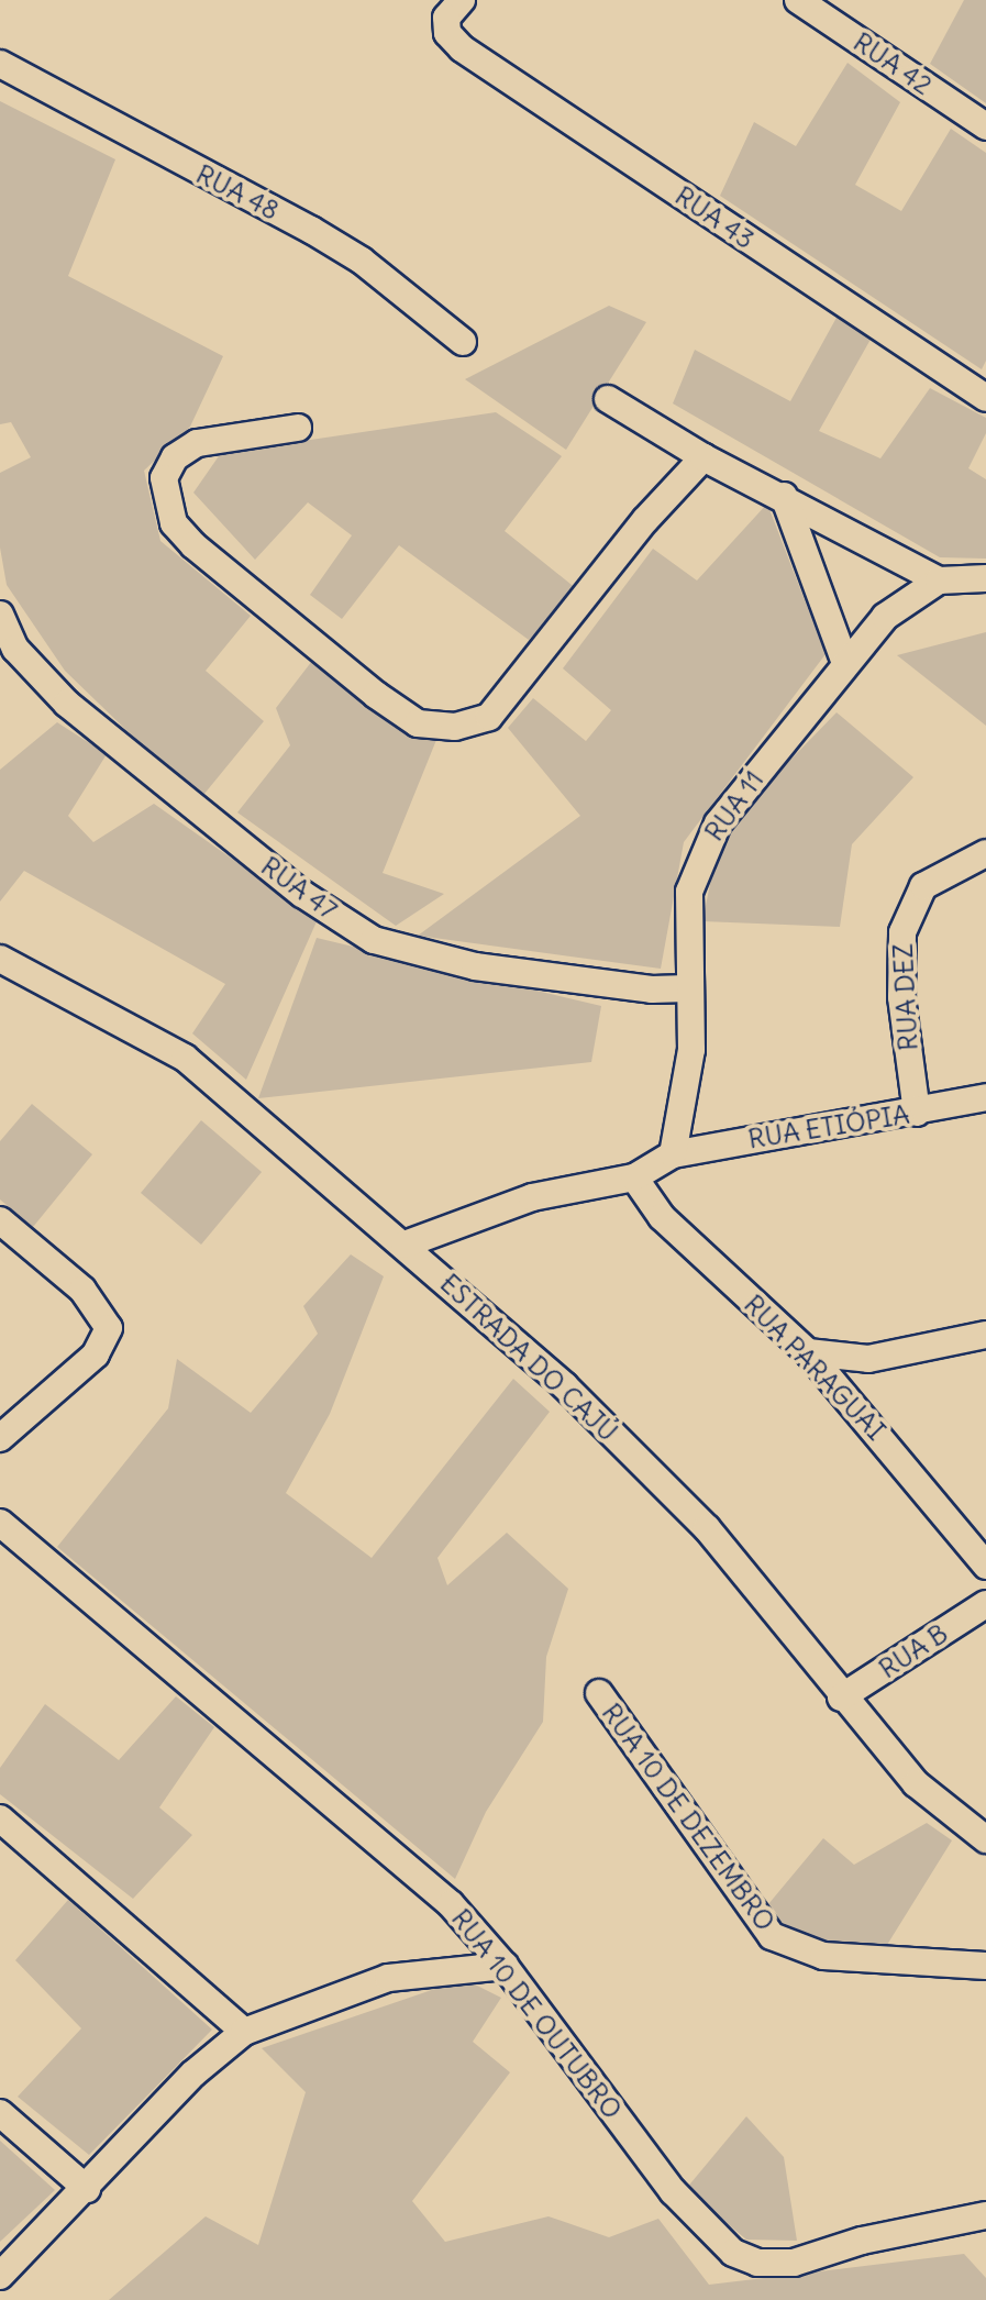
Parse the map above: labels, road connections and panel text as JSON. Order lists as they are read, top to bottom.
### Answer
{
  "streets": {
    "street": [
      "RUA 42",
      "RUA 48",
      "RUA 43",
      "RUA 11",
      "RUA 47",
      "RUA DEZ",
      "RUA ETIÓPIA",
      "ESTRADA DO CAJÚ",
      "RUA PARAGUAI",
      "RUA B",
      "RUA 10 DE DEZEMBRO",
      "RUA 10 DE OUTUBRO"
    ]
  },
  "crossings": [
    ["RUA 11", "RUA 47"],
    ["RUA 11", "RUA ETIÓPIA"],
    ["RUA DEZ", "RUA ETIÓPIA"],
    ["ESTRADA DO CAJÚ", "RUA B"]
  ]
}
